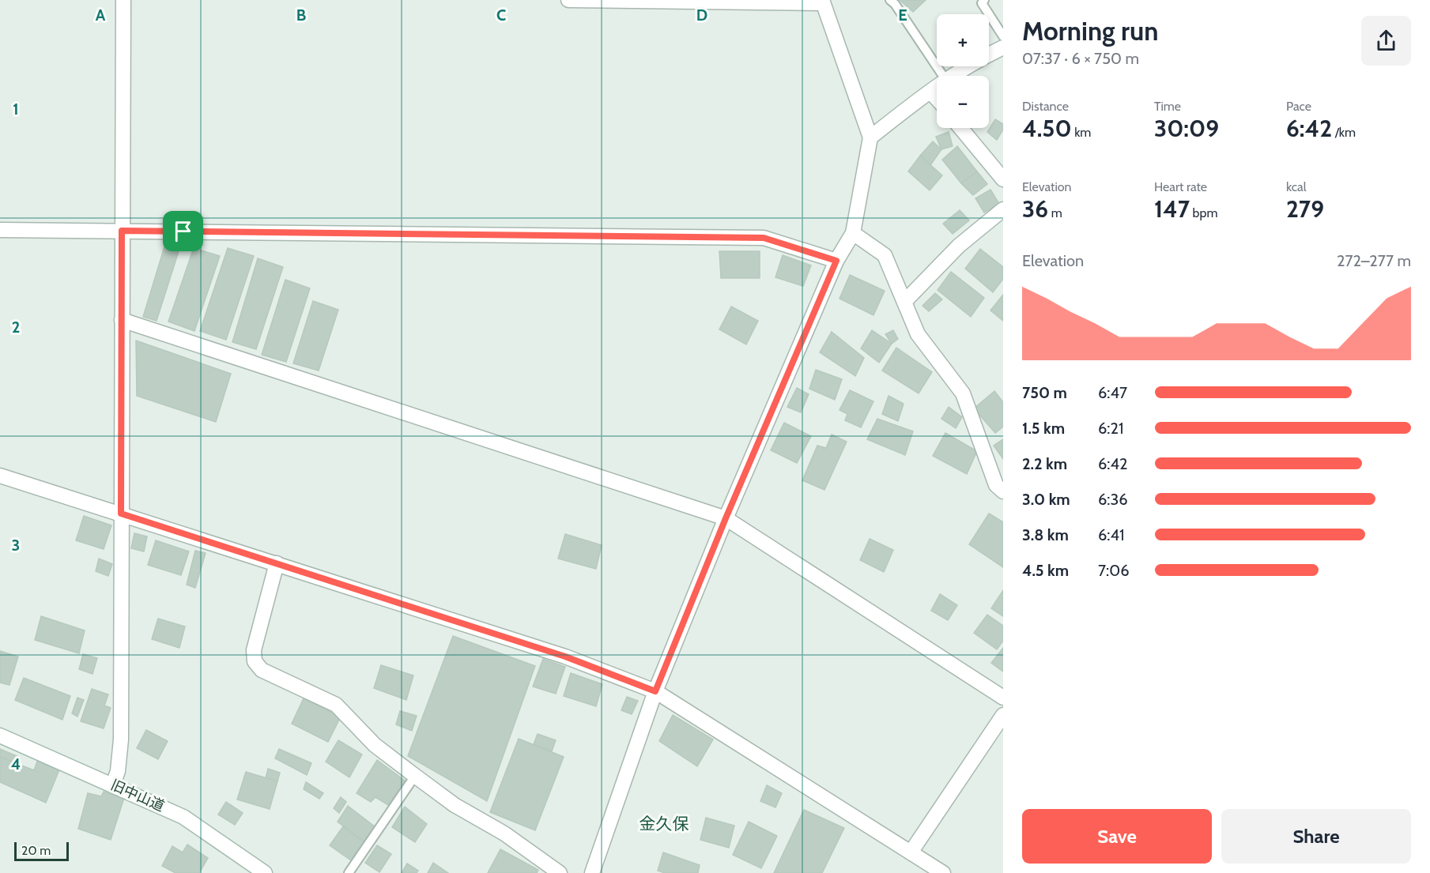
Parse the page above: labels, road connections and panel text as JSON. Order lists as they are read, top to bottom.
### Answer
{
  "streets": {
    "street": ["旧中山道"]
  },
  "districts": ["金久保"],
  "scale_bar": "20 m",
  "page": {
    "heading": ["Morning run", "07:37 · 6 × 750 m"],
    "map_buttons": ["+", "−"],
    "stats": [
      ["Distance", "4.50 km"],
      ["Time", "30:09"],
      ["Pace", "6:42 /km"],
      ["Elevation", "36 m"],
      ["Heart rate", "147 bpm"],
      ["kcal", "279"]
    ],
    "chart": ["Elevation", "272–277 m"],
    "list": [
      {
        "name": "750 m",
        "note": "6:47"
      },
      {
        "name": "1.5 km",
        "note": "6:21"
      },
      {
        "name": "2.2 km",
        "note": "6:42"
      },
      {
        "name": "3.0 km",
        "note": "6:36"
      },
      {
        "name": "3.8 km",
        "note": "6:41"
      },
      {
        "name": "4.5 km",
        "note": "7:06"
      }
    ],
    "buttons": ["Save", "Share"],
    "scale": "20 m"
  },
  "grid": {
    "columns": [
      "A",
      "B",
      "C",
      "D",
      "E"
    ],
    "rows": [
      "1",
      "2",
      "3",
      "4"
    ]
  }
}
